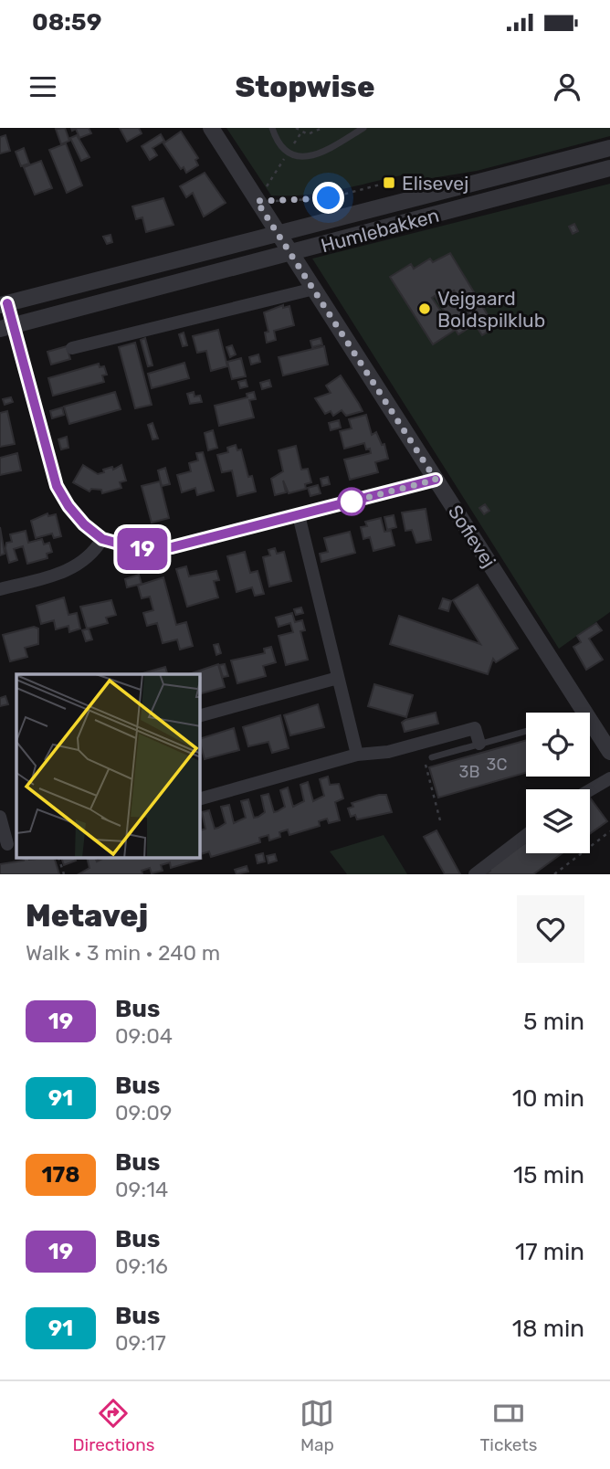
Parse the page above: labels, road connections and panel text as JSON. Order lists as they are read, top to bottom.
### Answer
{
  "streets": {
    "street": ["Humlebakken", "Sofievej"]
  },
  "places": {
    "transit": ["Elisevej"],
    "other": ["Vejgaard Boldspilklub"]
  },
  "lines": ["bus line 19"],
  "house_numbers": ["3C", "3B"],
  "page": {
    "status": "08:59",
    "header": "Stopwise",
    "on_map": "19",
    "heading": ["Metavej", "Walk · 3 min · 240 m"],
    "list": [
      {
        "mark": "19",
        "name": "Bus",
        "note": "09:04",
        "value": "5 min"
      },
      {
        "mark": "91",
        "name": "Bus",
        "note": "09:09",
        "value": "10 min"
      },
      {
        "mark": "178",
        "name": "Bus",
        "note": "09:14",
        "value": "15 min"
      },
      {
        "mark": "19",
        "name": "Bus",
        "note": "09:16",
        "value": "17 min"
      },
      {
        "mark": "91",
        "name": "Bus",
        "note": "09:17",
        "value": "18 min"
      }
    ],
    "tabs": ["Directions", "Map", "Tickets"]
  }
}
